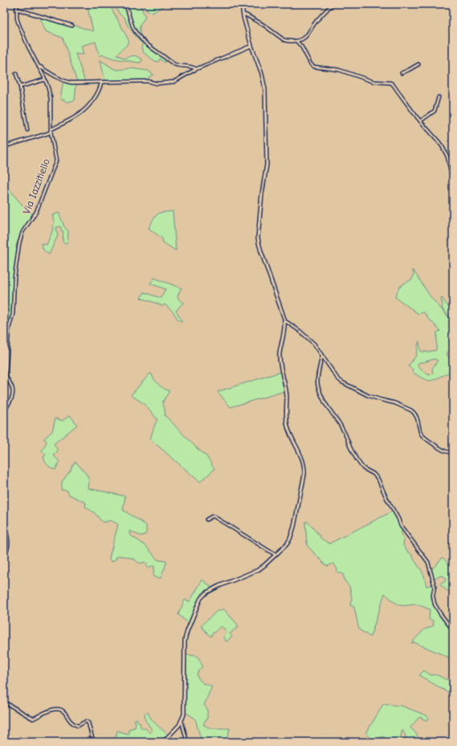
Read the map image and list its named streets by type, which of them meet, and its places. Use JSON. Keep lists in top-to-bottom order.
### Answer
{
  "streets": {
    "street": ["Via Iazzitiello"]
  }
}
